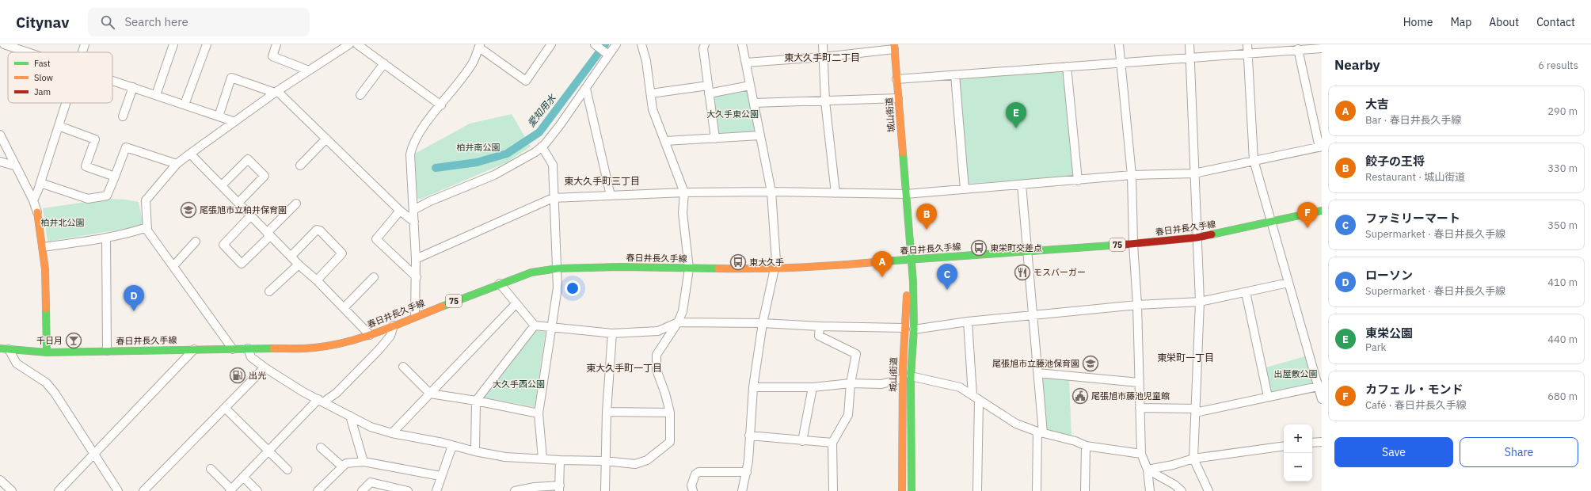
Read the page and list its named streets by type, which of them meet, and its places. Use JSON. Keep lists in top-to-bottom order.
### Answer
{
  "streets": {
    "main road": ["城山街道", "春日井長久手線", "75"]
  },
  "crossings": [
    ["城山街道", "春日井長久手線"]
  ],
  "districts": [
    "東大久手町二丁目",
    "東大久手町三丁目",
    "東栄町一丁目",
    "東大久手町一丁目"
  ],
  "water": ["愛知用水"],
  "parks": [
    "大久手東公園",
    "柏井南公園",
    "柏井北公園",
    "出屋敷公園",
    "大久手西公園"
  ],
  "places": {
    "school or university": ["尾張旭市立柏井保育園", "尾張旭市立藤池保育園"],
    "bus stop": ["東栄町交差点", "東大久手"],
    "restaurant": ["モスバーガー"],
    "bar": ["千日月"],
    "fuel station": ["出光"],
    "public building": ["尾張旭市藤池児童館"]
  },
  "legend": ["Fast", "Slow", "Jam"],
  "page": {
    "header": "Citynav",
    "search": "Search here",
    "nav": [
      "Home",
      "Map",
      "About",
      "Contact"
    ],
    "heading": ["Nearby", "6 results"],
    "list": [
      {
        "mark": "A",
        "name": "大吉",
        "note": "Bar · 春日井長久手線",
        "value": "290 m"
      },
      {
        "mark": "B",
        "name": "餃子の王将",
        "note": "Restaurant · 城山街道",
        "value": "330 m"
      },
      {
        "mark": "C",
        "name": "ファミリーマート",
        "note": "Supermarket · 春日井長久手線",
        "value": "350 m"
      },
      {
        "mark": "D",
        "name": "ローソン",
        "note": "Supermarket · 春日井長久手線",
        "value": "410 m"
      },
      {
        "mark": "E",
        "name": "東栄公園",
        "note": "Park",
        "value": "440 m"
      },
      {
        "mark": "F",
        "name": "カフェ ル・モンド",
        "note": "Café · 春日井長久手線",
        "value": "680 m"
      }
    ],
    "pins": [
      "E",
      "F",
      "B",
      "A",
      "C",
      "D"
    ],
    "map_buttons": ["+", "−"],
    "buttons": ["Save", "Share"]
  }
}
